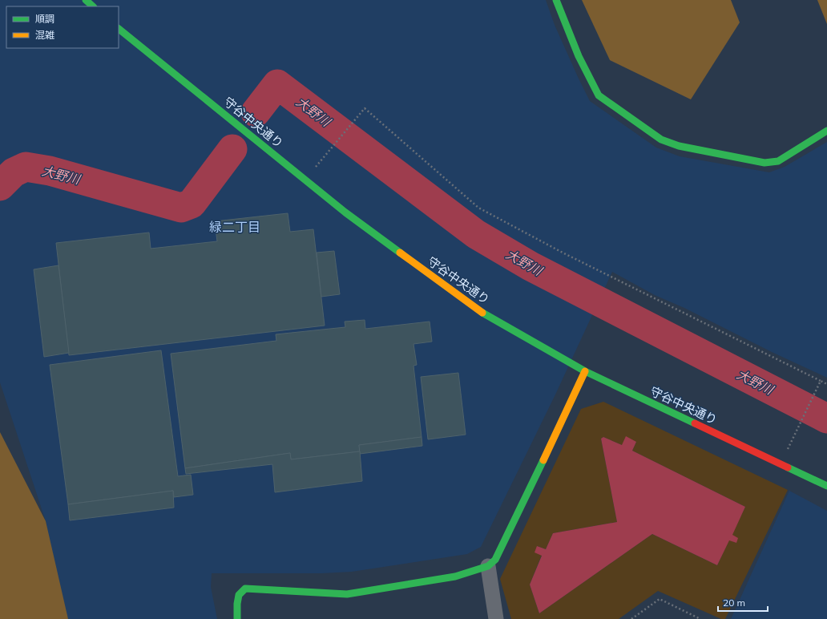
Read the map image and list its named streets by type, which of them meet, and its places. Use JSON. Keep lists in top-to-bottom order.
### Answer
{
  "streets": {
    "main road": ["守谷中央通り"]
  },
  "districts": ["緑二丁目"],
  "water": ["大野川"],
  "legend": ["順調", "混雑"],
  "scale_bar": "20 m"
}
